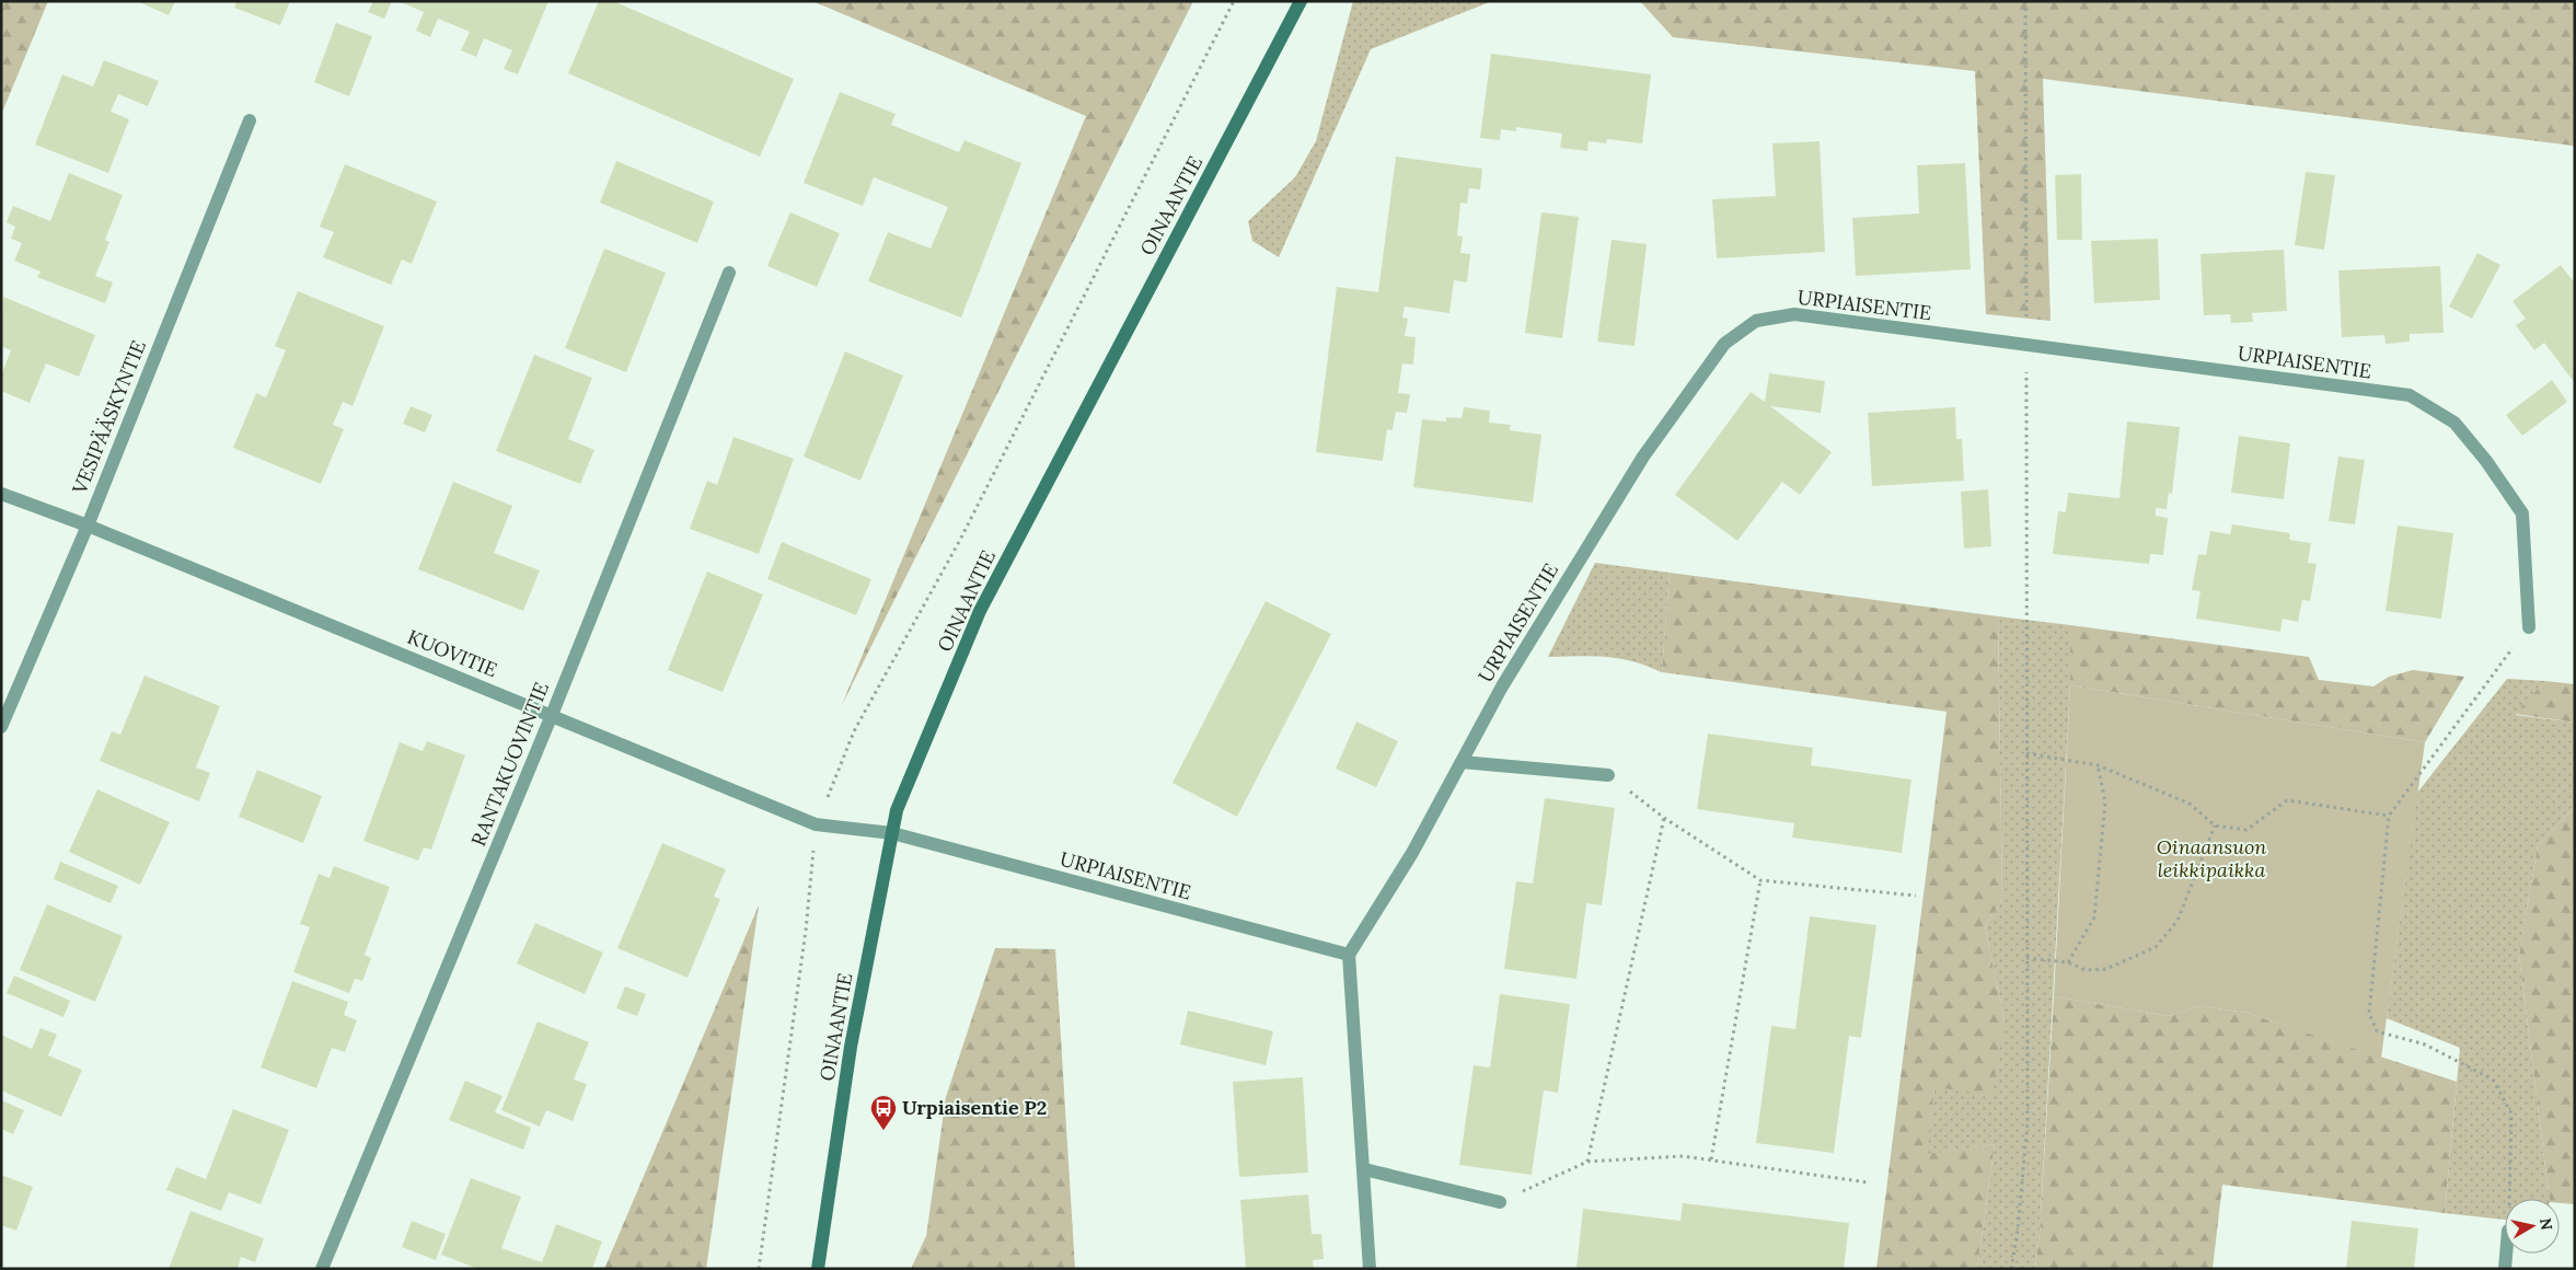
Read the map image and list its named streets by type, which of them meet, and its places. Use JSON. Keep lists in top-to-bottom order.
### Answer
{
  "streets": {
    "street": [
      "OINAANTIE",
      "URPIAISENTIE",
      "VESIPÄÄSKYNTIE",
      "KUOVITIE",
      "RANTAKUOVINTIE"
    ]
  },
  "crossings": [
    ["OINAANTIE", "URPIAISENTIE"],
    ["OINAANTIE", "KUOVITIE"],
    ["URPIAISENTIE", "KUOVITIE"],
    ["VESIPÄÄSKYNTIE", "KUOVITIE"],
    ["KUOVITIE", "RANTAKUOVINTIE"]
  ],
  "parks": ["Oinaansuon leikkipaikka"],
  "places": {
    "bus stop": ["Urpiaisentie P2"]
  },
  "north": "right"
}
